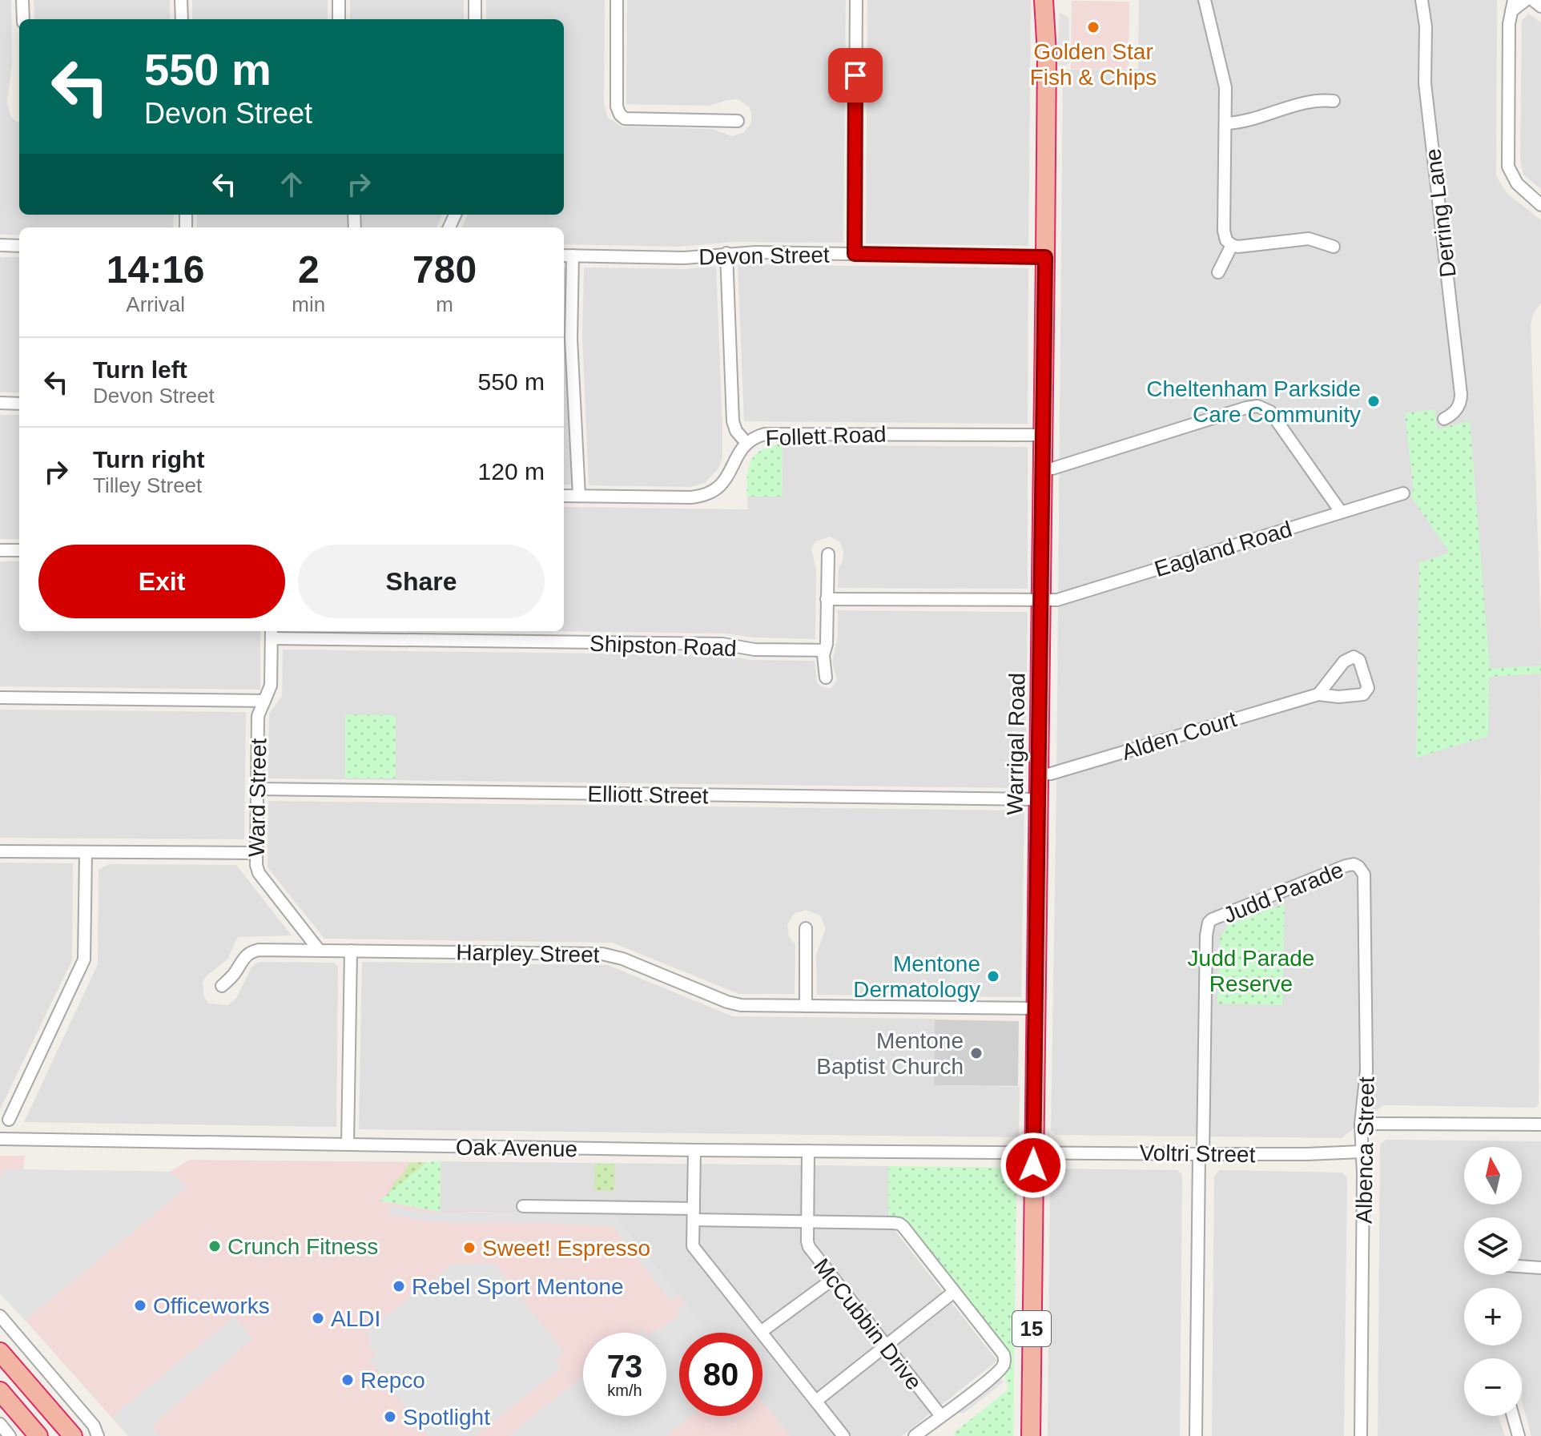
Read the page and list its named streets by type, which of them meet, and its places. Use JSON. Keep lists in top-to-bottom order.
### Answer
{
  "streets": {
    "highway": ["Warrigal Road", "15"],
    "street": [
      "Derring Lane",
      "Devon Street",
      "Follett Road",
      "Eagland Road",
      "Shipston Road",
      "Alden Court",
      "Elliott Street",
      "Ward Street",
      "Judd Parade",
      "Harpley Street",
      "Oak Avenue",
      "Albenca Street",
      "Voltri Street",
      "McCubbin Drive"
    ]
  },
  "crossings": [
    ["Devon Street", "Warrigal Road"],
    ["Follett Road", "Warrigal Road"],
    ["Eagland Road", "Warrigal Road"],
    ["Shipston Road", "Ward Street"],
    ["Alden Court", "Warrigal Road"],
    ["Warrigal Road", "Elliott Street"],
    ["Warrigal Road", "Harpley Street"],
    ["Warrigal Road", "Oak Avenue"],
    ["Warrigal Road", "Voltri Street"],
    ["Elliott Street", "Ward Street"],
    ["Ward Street", "Harpley Street"],
    ["Judd Parade", "Albenca Street"],
    ["Judd Parade", "Voltri Street"],
    ["Oak Avenue", "Voltri Street"],
    ["Oak Avenue", "McCubbin Drive"],
    ["Albenca Street", "Voltri Street"]
  ],
  "parks": ["Judd Parade Reserve"],
  "places": [
    "Golden Star Fish & Chips",
    "Cheltenham Parkside Care Community",
    "Mentone Dermatology",
    "Mentone Baptist Church",
    "Crunch Fitness",
    "Sweet! Espresso",
    "Rebel Sport Mentone",
    "Officeworks",
    "ALDI",
    "Repco",
    "Spotlight"
  ],
  "north": "top",
  "page": {
    "turn": ["550 m", "Devon Street"],
    "eta": [
      "14:16",
      "Arrival",
      "2",
      "min",
      "780",
      "m"
    ],
    "list": [
      {
        "name": "Turn left",
        "note": "Devon Street",
        "value": "550 m"
      },
      {
        "name": "Turn right",
        "note": "Tilley Street",
        "value": "120 m"
      }
    ],
    "buttons": ["Exit", "Share"],
    "map_buttons": ["+", "−"],
    "speed": "73 km/h",
    "limit": "80"
  }
}
